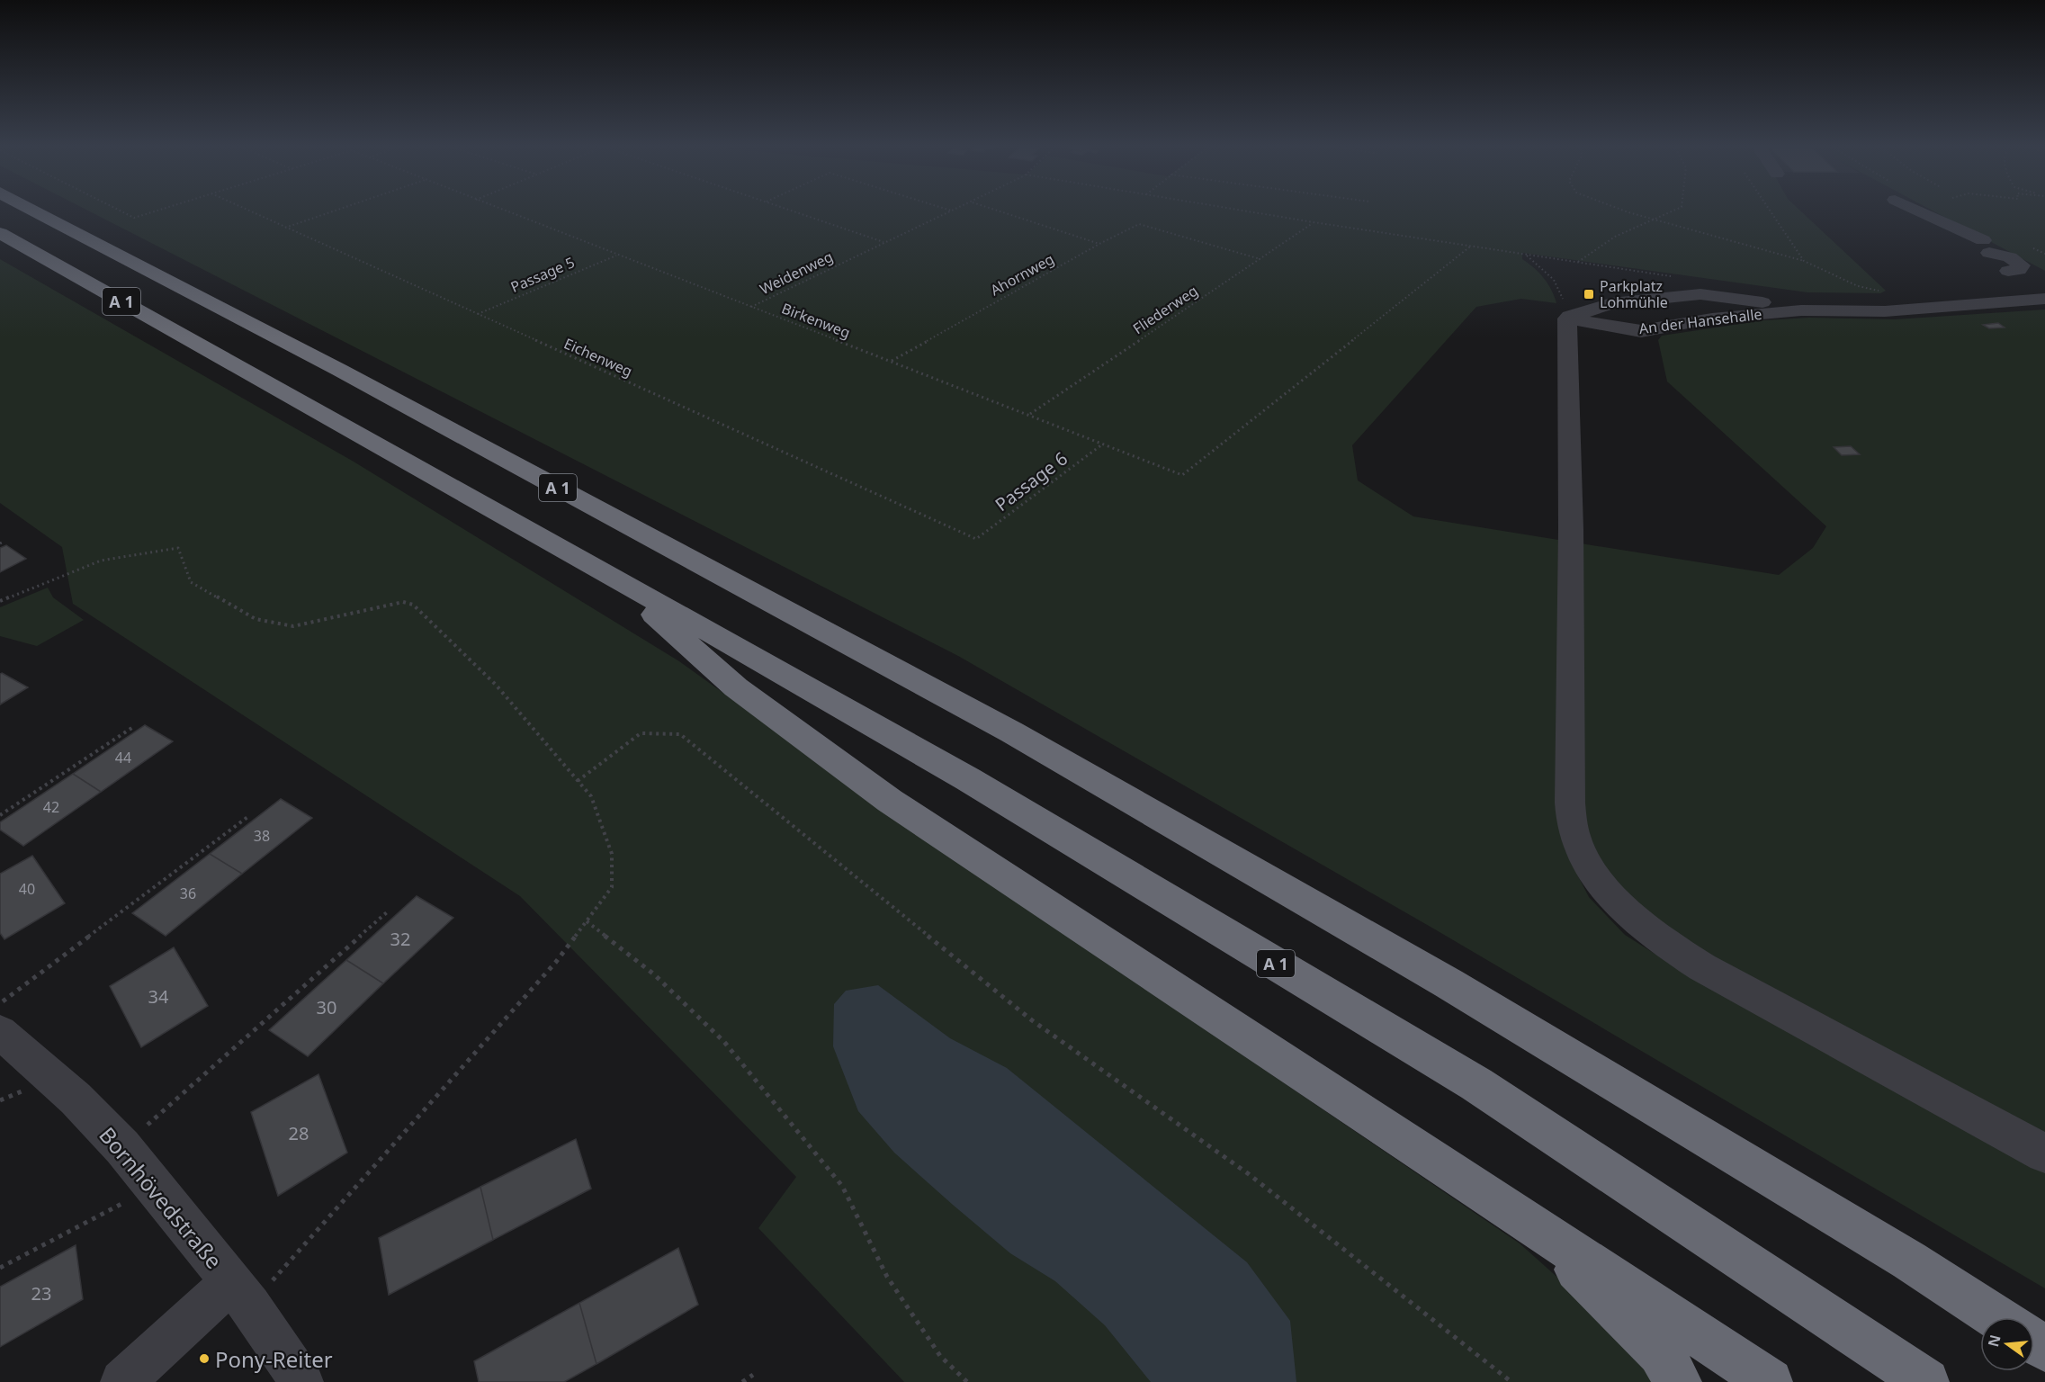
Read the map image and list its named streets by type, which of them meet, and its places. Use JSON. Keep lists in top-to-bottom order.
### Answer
{
  "streets": {
    "highway": ["A 1"],
    "street": ["An der Hansehalle", "Bornhövedstraße"],
    "path": [
      "Weidenweg",
      "Passage 5",
      "Ahornweg",
      "Fliederweg",
      "Birkenweg",
      "Eichenweg",
      "Passage 6"
    ]
  },
  "crossings": [
    ["Weidenweg", "Birkenweg"],
    ["Passage 5", "Birkenweg"],
    ["Passage 5", "Eichenweg"],
    ["Ahornweg", "Fliederweg"],
    ["Ahornweg", "Birkenweg"],
    ["Fliederweg", "Birkenweg"],
    ["Birkenweg", "Passage 6"],
    ["Eichenweg", "Passage 6"]
  ],
  "places": {
    "transit": ["Parkplatz Lohmühle"],
    "other": ["Pony-Reiter"]
  },
  "house_numbers": [
    "44",
    "42",
    "38",
    "40",
    "36",
    "32",
    "34",
    "30",
    "28",
    "23"
  ],
  "north": "left"
}
